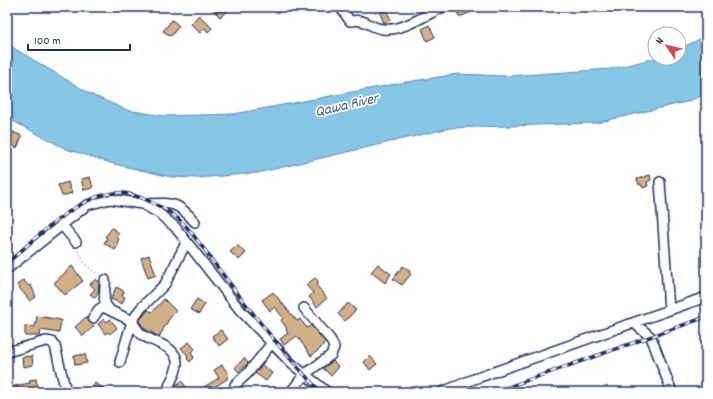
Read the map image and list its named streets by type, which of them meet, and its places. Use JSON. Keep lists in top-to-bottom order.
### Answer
{
  "water": ["Qawa River"],
  "scale_bar": "100 m",
  "north": "top left"
}
